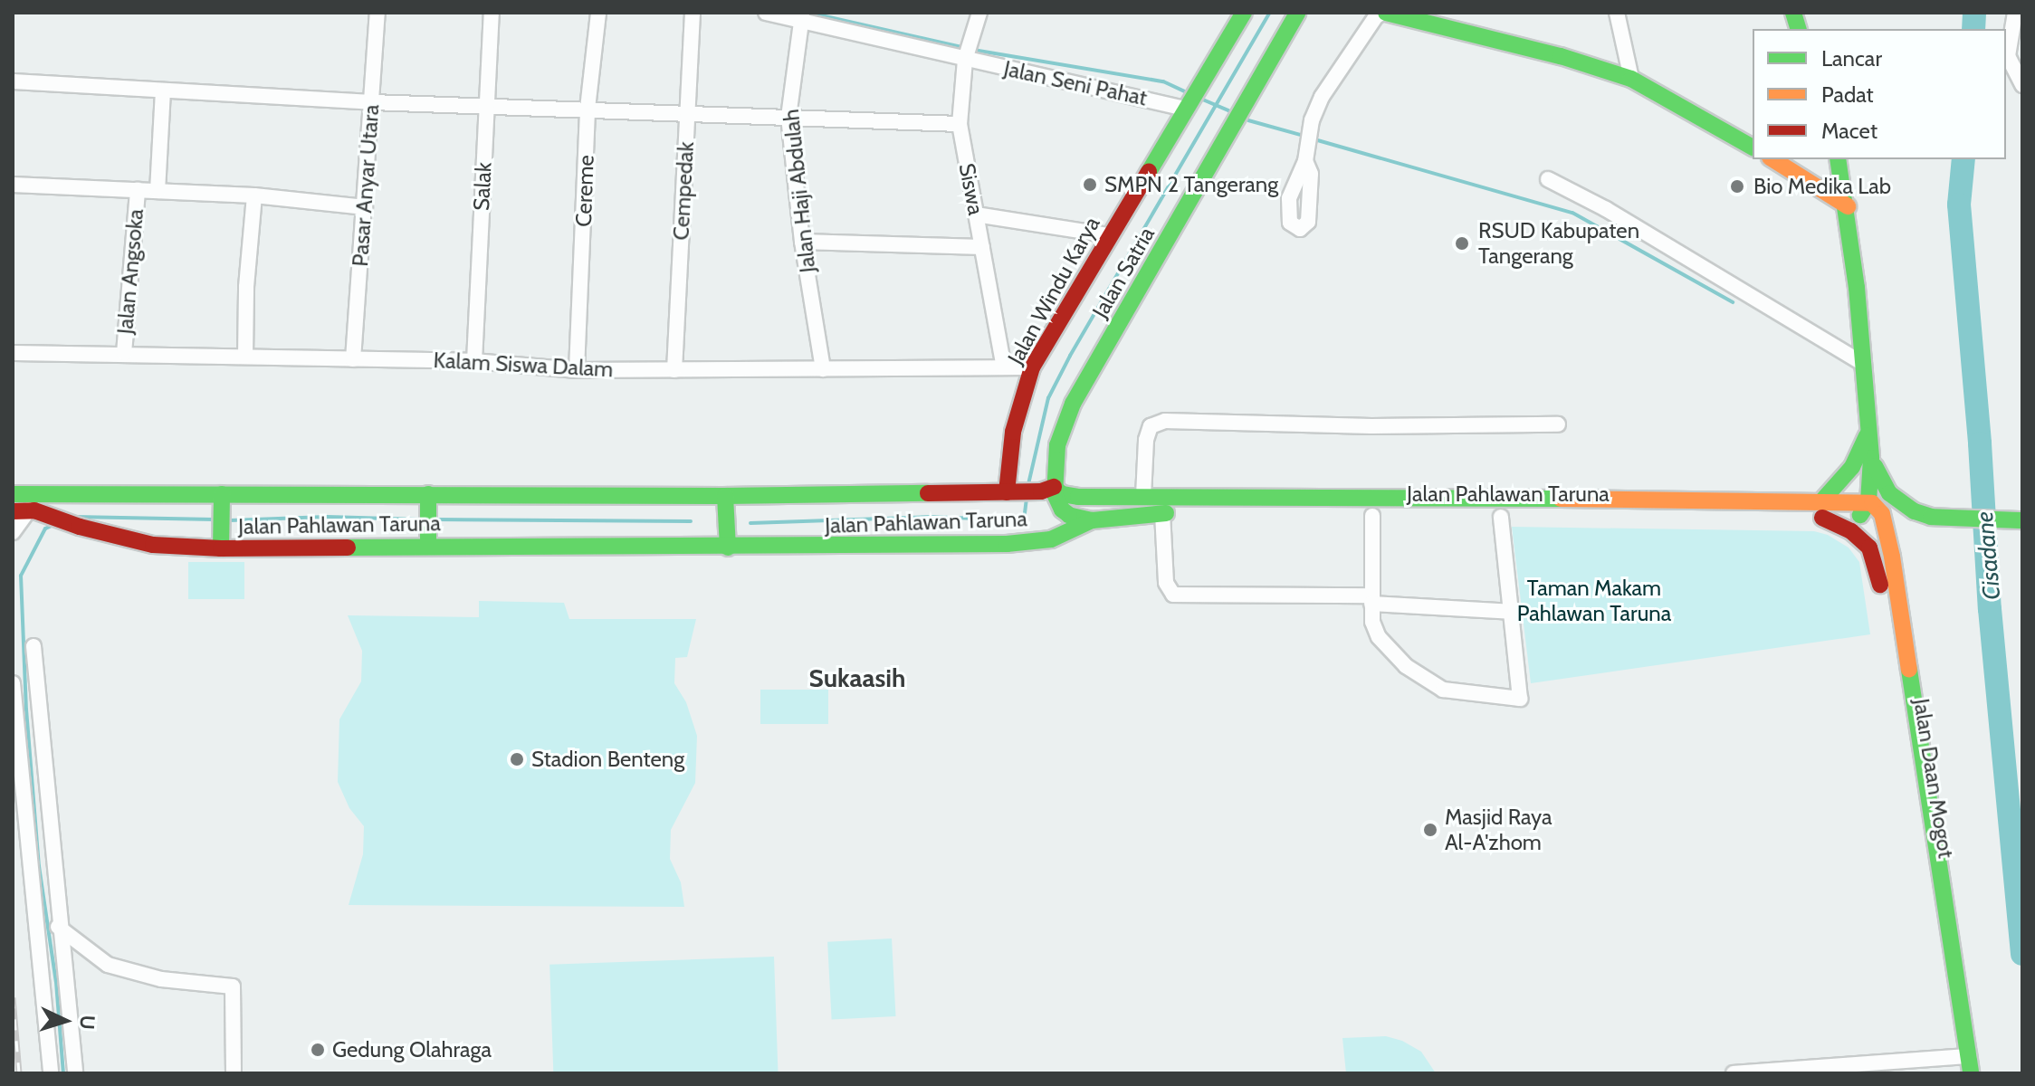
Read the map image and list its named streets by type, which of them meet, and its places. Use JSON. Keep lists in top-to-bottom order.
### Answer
{
  "streets": {
    "main road": [
      "Jalan Satria",
      "Jalan Windu Karya",
      "Jalan Pahlawan Taruna",
      "Jalan Daan Mogot"
    ],
    "street": [
      "Jalan Seni Pahat",
      "Pasar Anyar Utara",
      "Salak",
      "Siswa",
      "Cereme",
      "Cempedak",
      "Jalan Haji Abdulah",
      "Jalan Angsoka",
      "Kalam Siswa Dalam"
    ]
  },
  "crossings": [
    ["Jalan Seni Pahat", "Siswa"],
    ["Jalan Seni Pahat", "Jalan Haji Abdulah"],
    ["Jalan Seni Pahat", "Jalan Windu Karya"],
    ["Pasar Anyar Utara", "Kalam Siswa Dalam"],
    ["Salak", "Kalam Siswa Dalam"],
    ["Siswa", "Kalam Siswa Dalam"],
    ["Cereme", "Kalam Siswa Dalam"],
    ["Cempedak", "Kalam Siswa Dalam"],
    ["Jalan Haji Abdulah", "Kalam Siswa Dalam"],
    ["Jalan Angsoka", "Kalam Siswa Dalam"],
    ["Jalan Satria", "Jalan Pahlawan Taruna"],
    ["Jalan Windu Karya", "Kalam Siswa Dalam"],
    ["Jalan Windu Karya", "Jalan Pahlawan Taruna"],
    ["Jalan Pahlawan Taruna", "Jalan Daan Mogot"]
  ],
  "districts": ["Sukaasih"],
  "water": ["Cisadane"],
  "parks": ["Taman Makam Pahlawan Taruna"],
  "places": [
    "SMPN 2 Tangerang",
    "Bio Medika Lab",
    "RSUD Kabupaten Tangerang",
    "Stadion Benteng",
    "Masjid Raya Al-A'zhom",
    "Gedung Olahraga"
  ],
  "legend": ["Lancar", "Padat", "Macet"],
  "north": "right"
}
